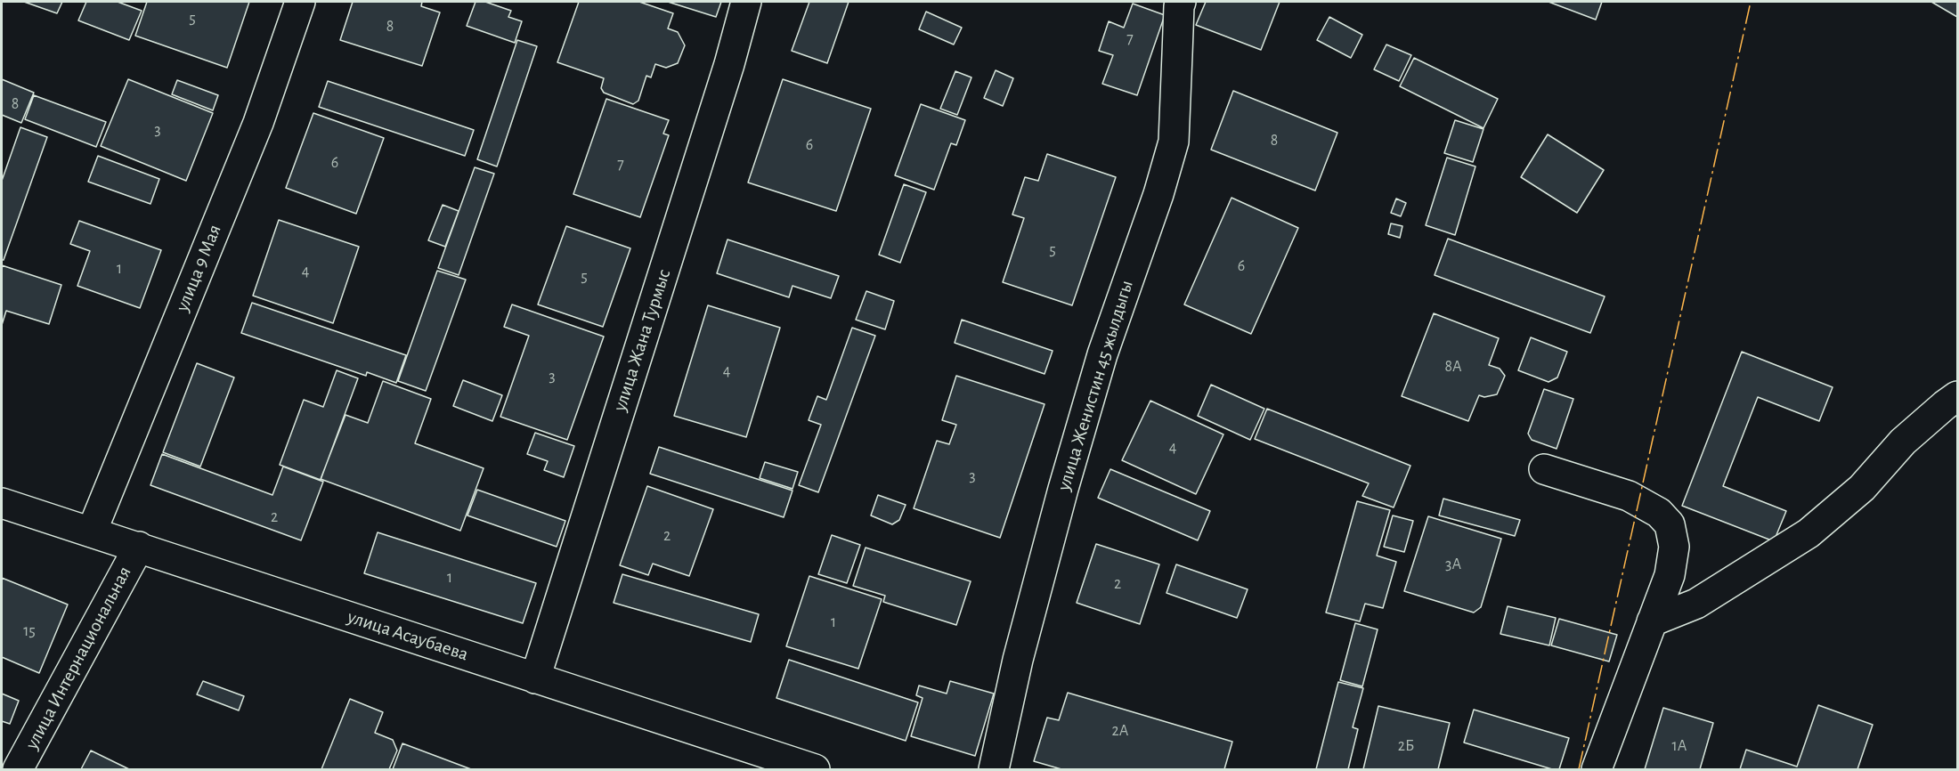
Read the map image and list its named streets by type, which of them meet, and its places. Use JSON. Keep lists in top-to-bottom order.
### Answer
{
  "streets": {
    "street": [
      "улица 9 Мая",
      "улица Жана Турмыс",
      "улица Женистин 45 жылдыгы",
      "улица Асаубаева",
      "улица Интернациональная"
    ]
  },
  "crossings": [
    ["улица 9 Мая", "улица Асаубаева"],
    ["улица Жана Турмыс", "улица Асаубаева"],
    ["улица Асаубаева", "улица Интернациональная"]
  ],
  "house_numbers": [
    "5",
    "8",
    "7",
    "8",
    "3",
    "8",
    "6",
    "6",
    "7",
    "5",
    "6",
    "1",
    "4",
    "5",
    "8А",
    "4",
    "3",
    "4",
    "3",
    "2",
    "2",
    "3А",
    "1",
    "2",
    "1",
    "15",
    "2А",
    "2Б",
    "1А"
  ]
}
